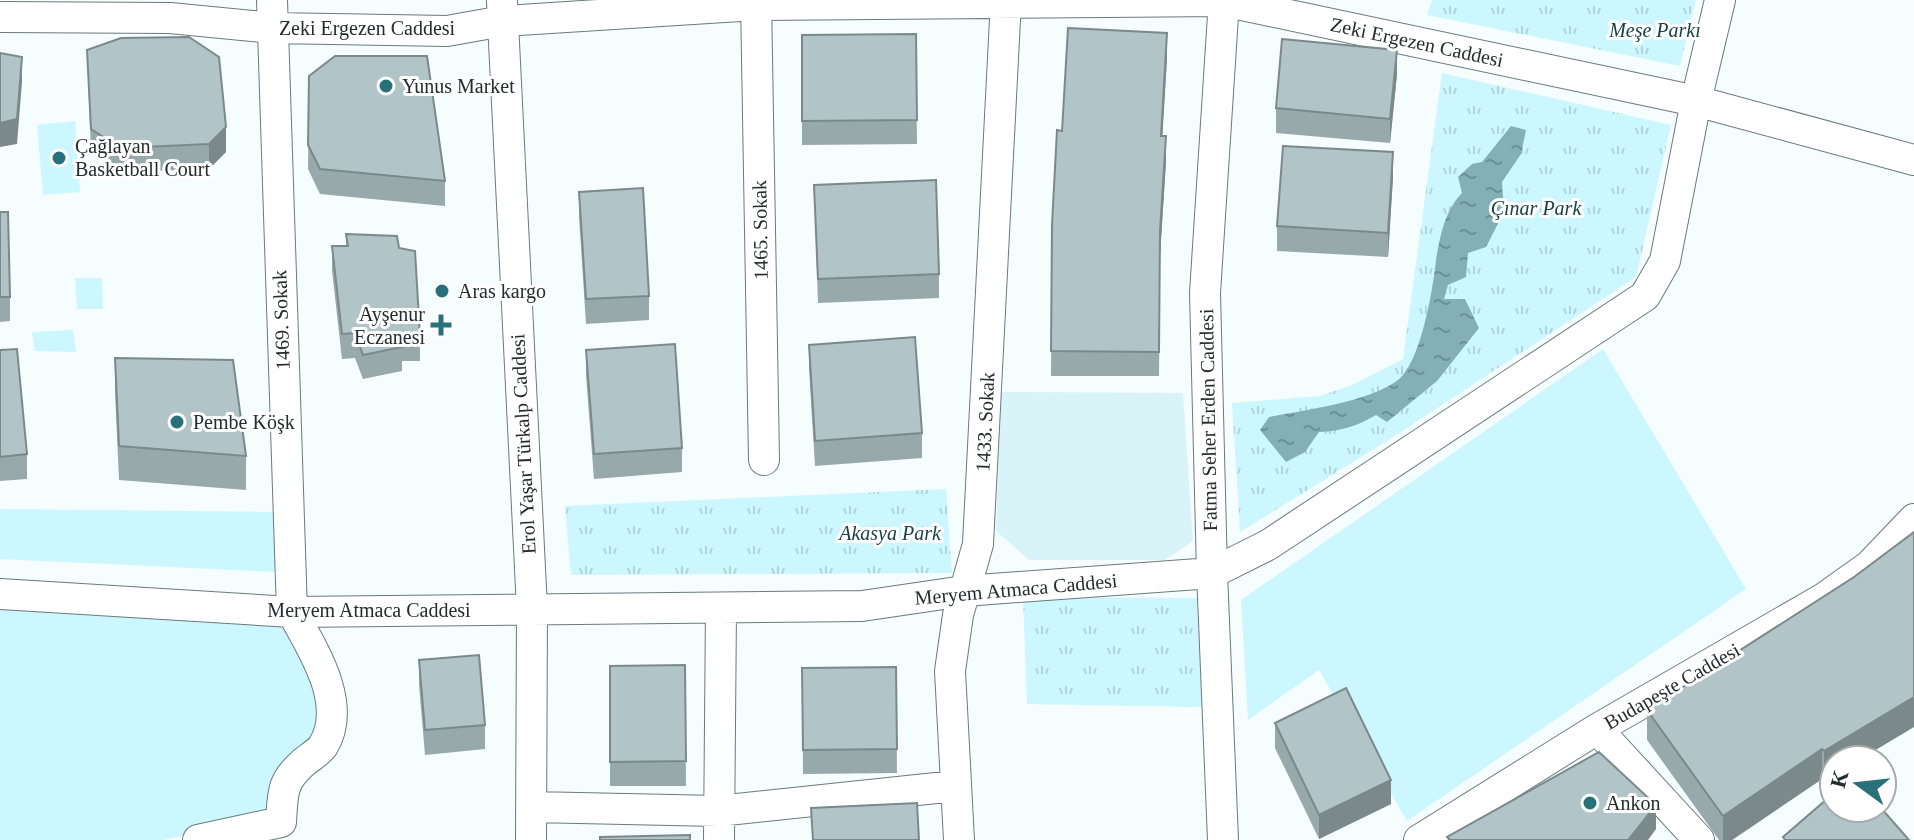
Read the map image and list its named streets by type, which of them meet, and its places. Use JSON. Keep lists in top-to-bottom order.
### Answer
{
  "streets": {
    "street": [
      "Zeki Ergezen Caddesi",
      "1465. Sokak",
      "1469. Sokak",
      "Fatma Seher Erden Caddesi",
      "1433. Sokak",
      "Erol Yaşar Türkalp Caddesi",
      "Meryem Atmaca Caddesi",
      "Budapeşte Caddesi"
    ]
  },
  "crossings": [
    ["Zeki Ergezen Caddesi", "1465. Sokak"],
    ["Zeki Ergezen Caddesi", "1469. Sokak"],
    ["Zeki Ergezen Caddesi", "Fatma Seher Erden Caddesi"],
    ["Zeki Ergezen Caddesi", "1433. Sokak"],
    ["Zeki Ergezen Caddesi", "Erol Yaşar Türkalp Caddesi"],
    ["Zeki Ergezen Caddesi", "Meryem Atmaca Caddesi"],
    ["1469. Sokak", "Meryem Atmaca Caddesi"],
    ["Fatma Seher Erden Caddesi", "Meryem Atmaca Caddesi"],
    ["1433. Sokak", "Meryem Atmaca Caddesi"],
    ["Erol Yaşar Türkalp Caddesi", "Meryem Atmaca Caddesi"]
  ],
  "parks": ["Meşe Parkı", "Çınar Park", "Akasya Park"],
  "places": {
    "other": [
      "Yunus Market",
      "Çağlayan Basketball Court",
      "Aras kargo",
      "Pembe Köşk",
      "Ankon"
    ],
    "health": ["Ayşenur Eczanesi"]
  },
  "north": "left"
}
